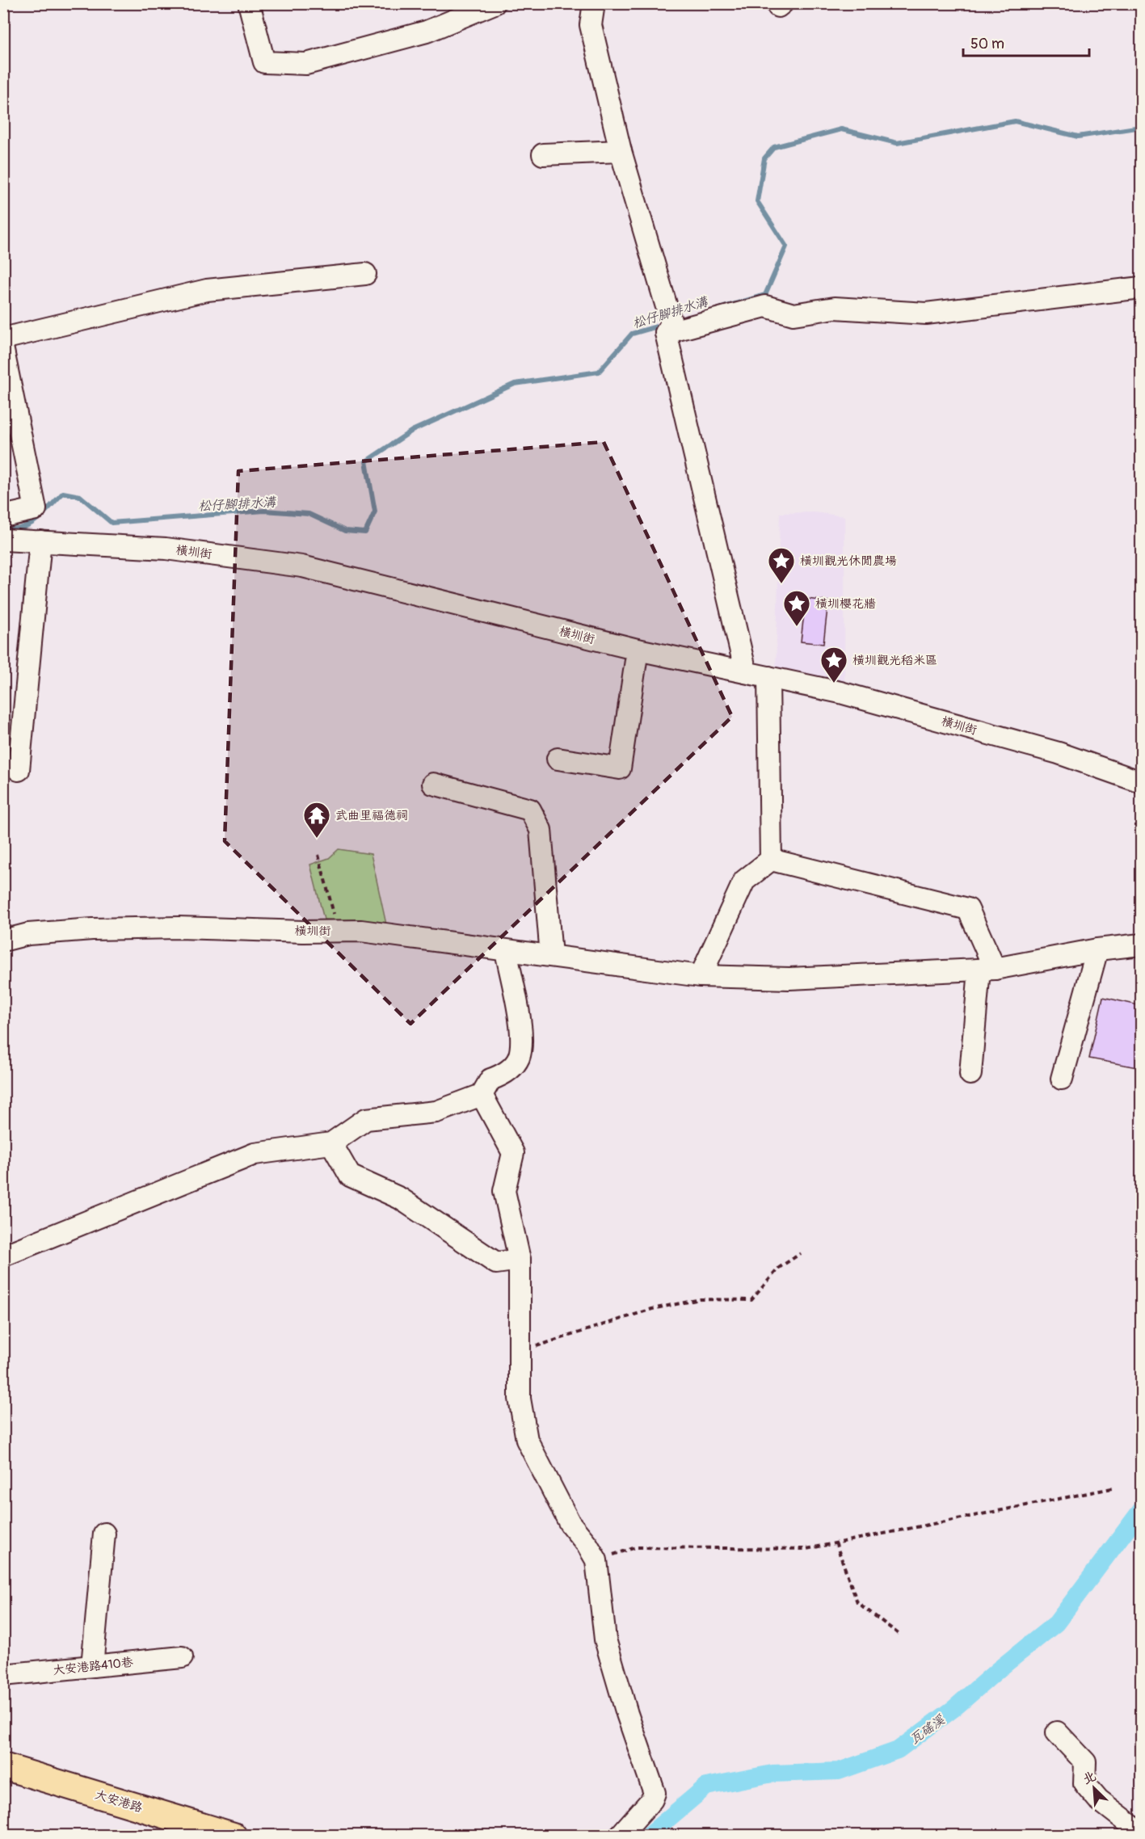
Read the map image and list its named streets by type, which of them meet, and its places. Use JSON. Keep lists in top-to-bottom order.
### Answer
{
  "streets": {
    "main road": ["大安港路"],
    "street": ["橫圳街", "大安港路410巷"]
  },
  "water": ["松仔腳排水溝", "瓦磘溪"],
  "places": {
    "place": ["橫圳觀光休閒農場", "橫圳櫻花牆", "橫圳觀光稻米區"],
    "temple": ["武曲里福德祠"]
  },
  "scale_bar": "50 m",
  "north": "top left"
}
